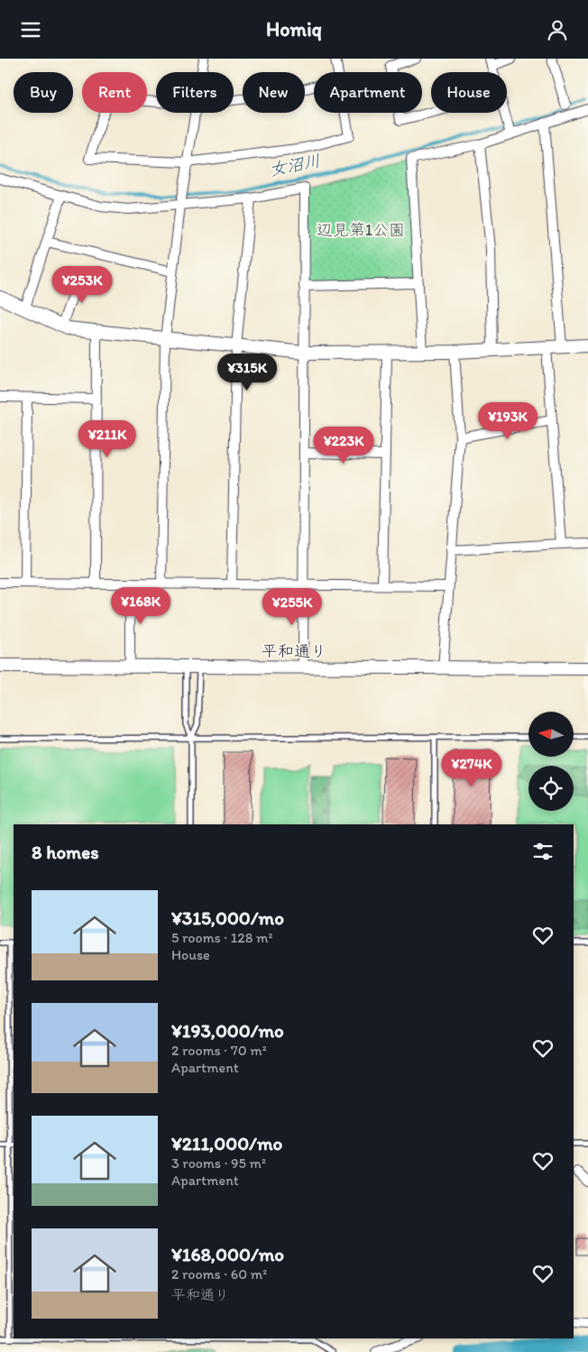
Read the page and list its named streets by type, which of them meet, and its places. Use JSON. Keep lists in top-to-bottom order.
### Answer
{
  "streets": {
    "street": ["平和通り"]
  },
  "water": ["女沼川"],
  "parks": ["辺見第1公園"],
  "north": "left",
  "page": {
    "header": "Homiq",
    "chip": [
      "Buy",
      "Rent",
      "Filters",
      "New",
      "Apartment",
      "House"
    ],
    "price": [
      "¥253K",
      "¥315K",
      "¥193K",
      "¥211K",
      "¥223K",
      "¥168K",
      "¥255K",
      "¥274K"
    ],
    "heading": "8 homes",
    "list": [
      {
        "name": "¥315,000/mo",
        "note": "5 rooms · 128 m² · House"
      },
      {
        "name": "¥193,000/mo",
        "note": "2 rooms · 70 m² · Apartment"
      },
      {
        "name": "¥211,000/mo",
        "note": "3 rooms · 95 m² · Apartment"
      },
      {
        "name": "¥168,000/mo",
        "note": "2 rooms · 60 m² · 平和通り"
      }
    ]
  }
}
